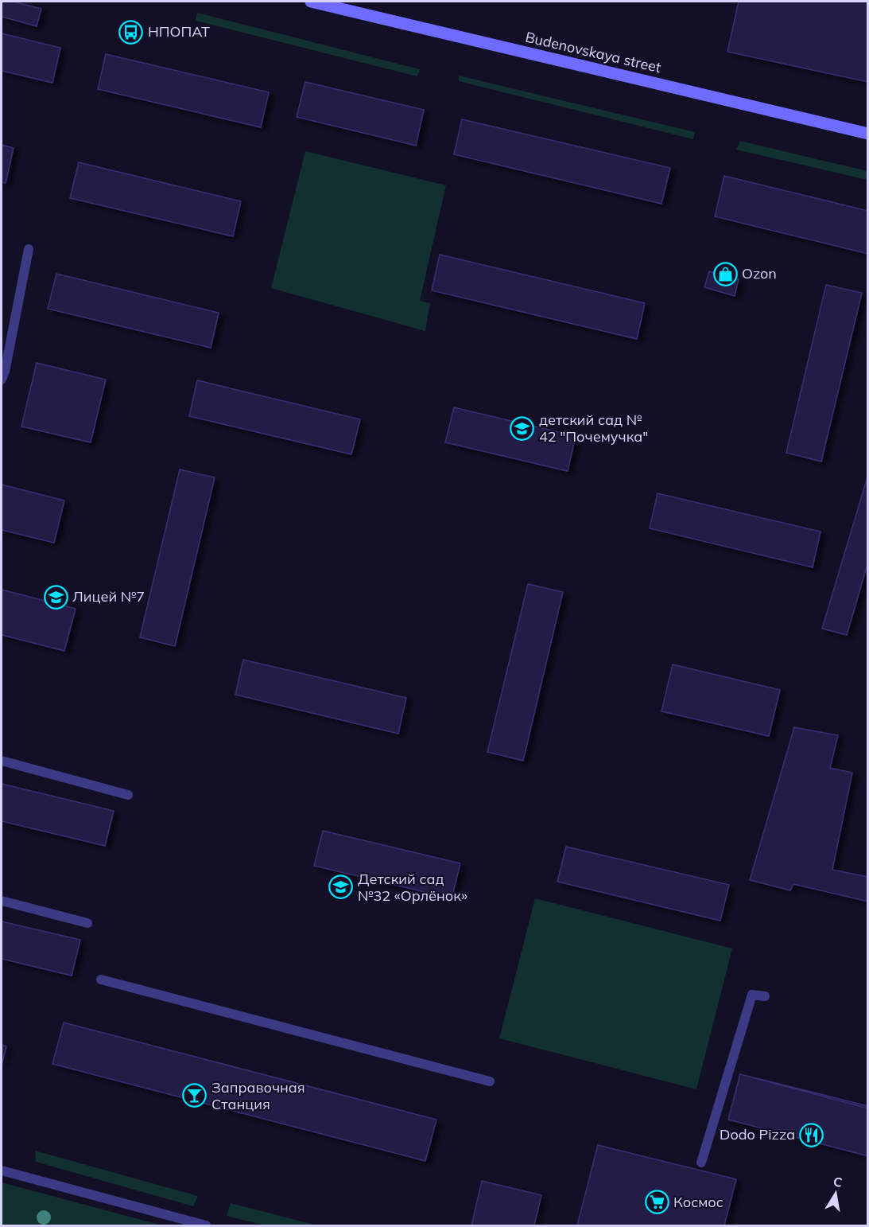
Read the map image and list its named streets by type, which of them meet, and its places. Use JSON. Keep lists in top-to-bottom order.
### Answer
{
  "streets": {
    "main road": ["Budenovskaya street"]
  },
  "places": {
    "bus stop": ["НПОПАТ"],
    "shop": ["Ozon"],
    "school or university": ["детский сад № 42 \"Почемучка\"", "Лицей №7", "Детский сад №32 «Орлёнок»"],
    "bar": ["Заправочная Станция"],
    "restaurant": ["Dodo Pizza"],
    "supermarket": ["Космос"]
  },
  "north": "top"
}
